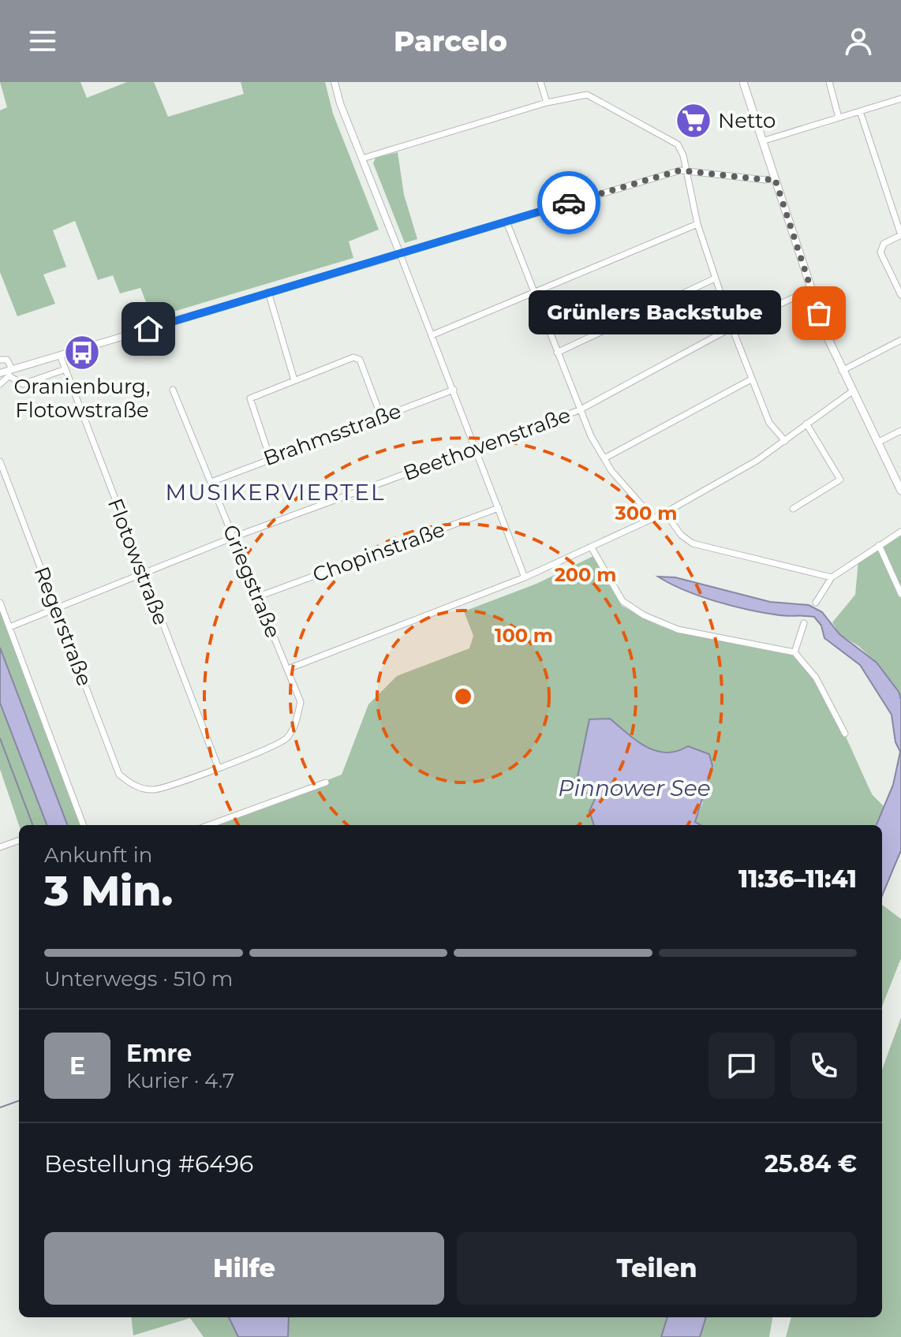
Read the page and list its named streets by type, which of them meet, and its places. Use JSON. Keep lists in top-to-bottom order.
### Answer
{
  "streets": {
    "street": [
      "Brahmsstraße",
      "Beethovenstraße",
      "Chopinstraße",
      "Flotowstraße",
      "Griegstraße",
      "Regerstraße"
    ]
  },
  "crossings": [
    ["Brahmsstraße", "Griegstraße"],
    ["Beethovenstraße", "Flotowstraße"],
    ["Beethovenstraße", "Griegstraße"],
    ["Beethovenstraße", "Regerstraße"],
    ["Chopinstraße", "Griegstraße"],
    ["Flotowstraße", "Griegstraße"],
    ["Flotowstraße", "Regerstraße"],
    ["Griegstraße", "Regerstraße"]
  ],
  "districts": ["MUSIKERVIERTEL"],
  "water": ["Pinnower See"],
  "places": {
    "supermarket": ["Netto"],
    "other": ["Grünlers Backstube"],
    "bus stop": ["Oranienburg, Flotowstraße"]
  },
  "page": {
    "header": "Parcelo",
    "bubble": "Grünlers Backstube",
    "heading": ["3 Min.", "Ankunft in", "11:36–11:41"],
    "panel": [
      "Emre",
      "Kurier · 4.7",
      "Bestellung #6496",
      "25.84 €"
    ],
    "bar": "Unterwegs · 510 m",
    "round": "E",
    "buttons": ["Hilfe", "Teilen"]
  },
  "rings": ["300 m", "200 m", "100 m"]
}
